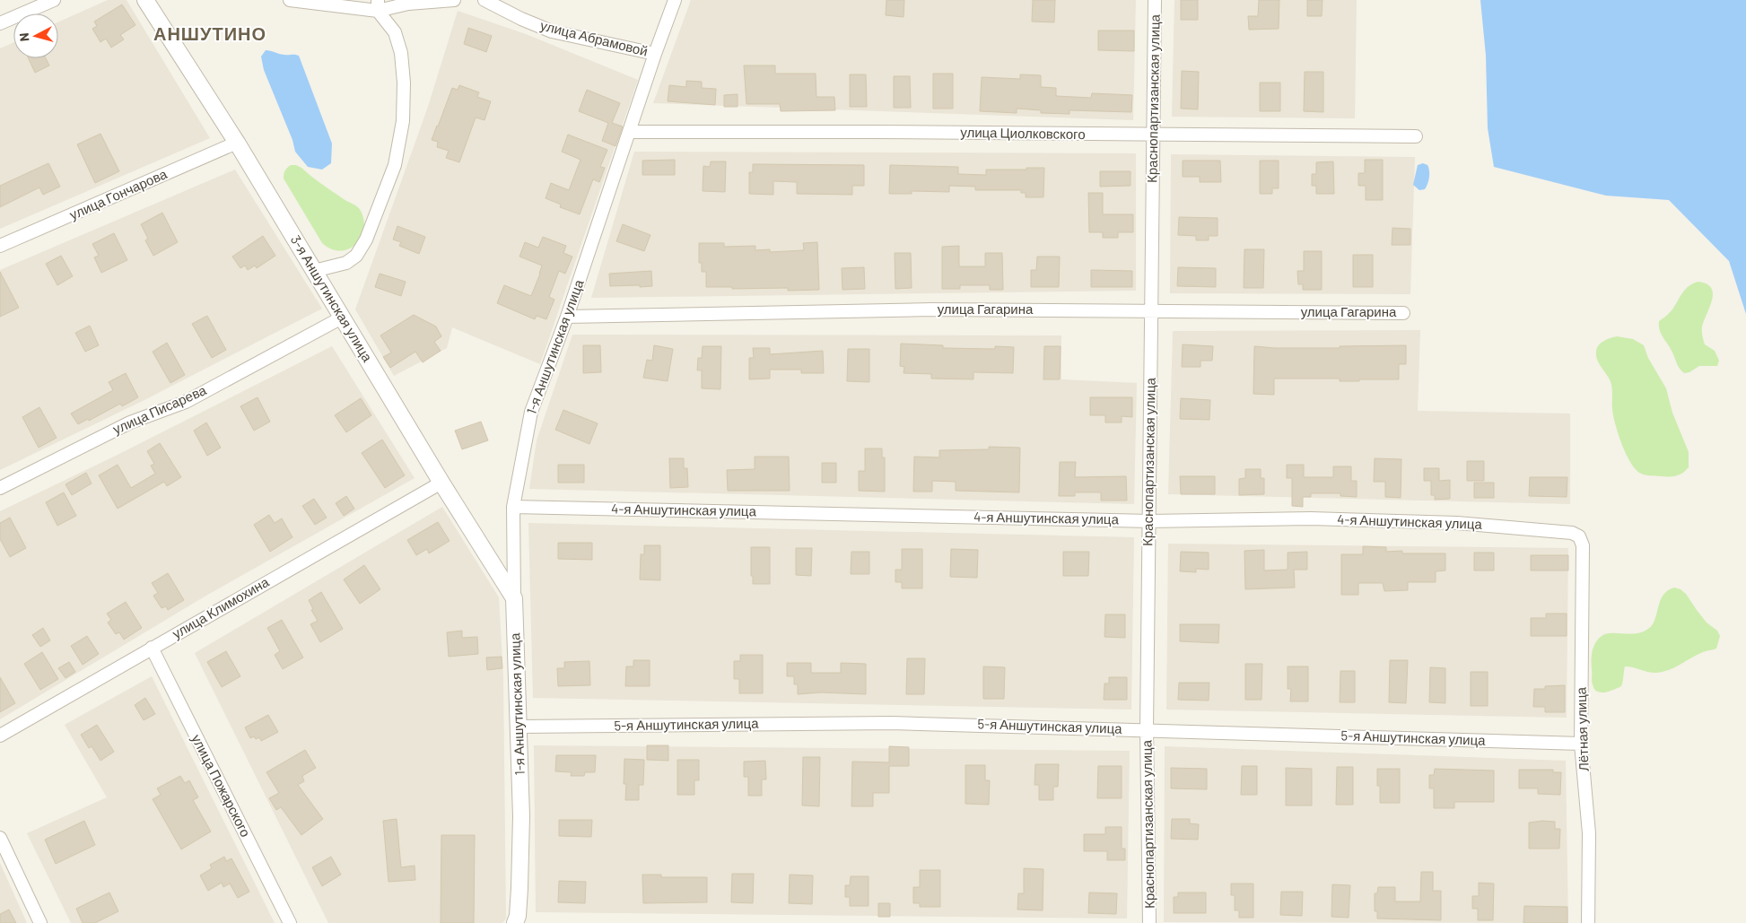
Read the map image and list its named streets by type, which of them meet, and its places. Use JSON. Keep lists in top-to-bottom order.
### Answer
{
  "streets": {
    "street": [
      "улица Абрамовой",
      "Краснопартизанская улица",
      "улица Циолковского",
      "улица Гончарова",
      "3-я Аншутинская улица",
      "улица Гагарина",
      "1-я Аншутинская улица",
      "улица Писарева",
      "4-я Аншутинская улица",
      "улица Климохина",
      "5-я Аншутинская улица",
      "Лётная улица",
      "улица Пожарского"
    ]
  },
  "crossings": [
    ["улица Абрамовой", "1-я Аншутинская улица"],
    ["Краснопартизанская улица", "улица Циолковского"],
    ["Краснопартизанская улица", "улица Гагарина"],
    ["Краснопартизанская улица", "4-я Аншутинская улица"],
    ["Краснопартизанская улица", "5-я Аншутинская улица"],
    ["улица Циолковского", "1-я Аншутинская улица"],
    ["улица Гончарова", "3-я Аншутинская улица"],
    ["3-я Аншутинская улица", "1-я Аншутинская улица"],
    ["3-я Аншутинская улица", "улица Писарева"],
    ["3-я Аншутинская улица", "улица Климохина"],
    ["улица Гагарина", "1-я Аншутинская улица"],
    ["1-я Аншутинская улица", "4-я Аншутинская улица"],
    ["1-я Аншутинская улица", "5-я Аншутинская улица"],
    ["4-я Аншутинская улица", "Лётная улица"],
    ["улица Климохина", "улица Пожарского"],
    ["5-я Аншутинская улица", "Лётная улица"]
  ],
  "districts": ["АНШУТИНО"],
  "north": "left"
}
